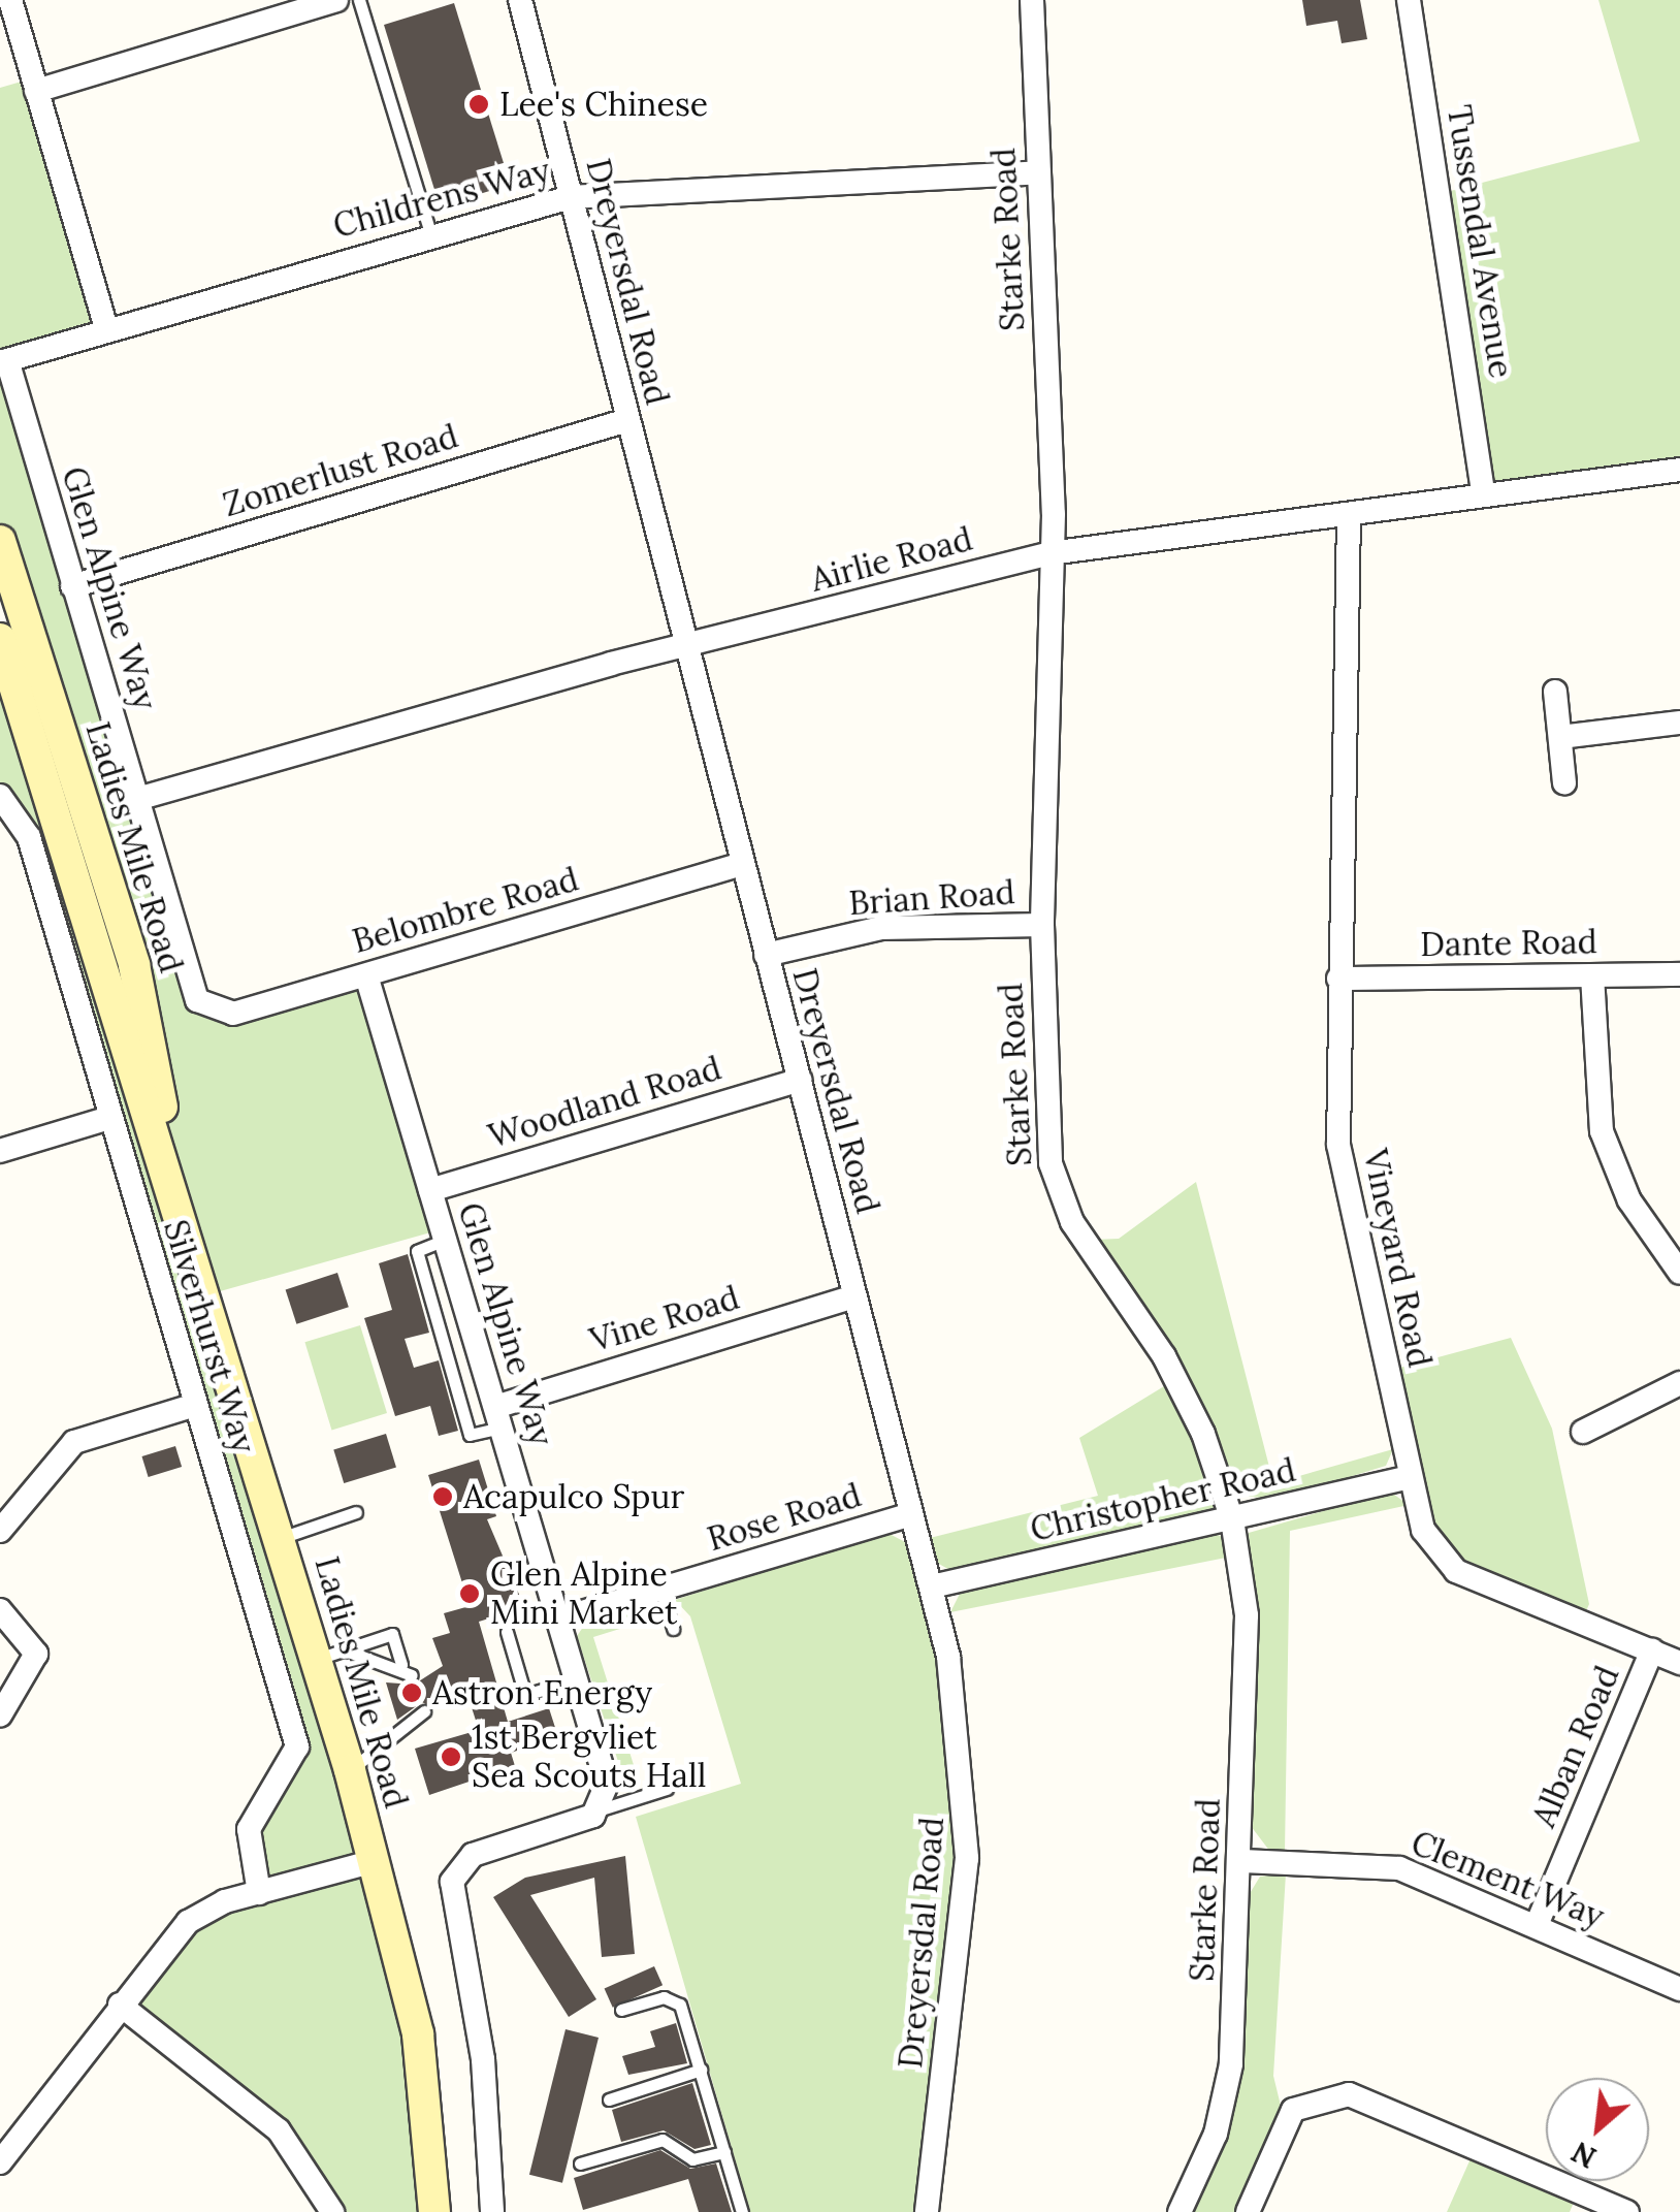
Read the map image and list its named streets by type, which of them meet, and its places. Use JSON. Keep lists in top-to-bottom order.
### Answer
{
  "streets": {
    "main road": ["Ladies Mile Road"],
    "street": [
      "Childrens Way",
      "Starke Road",
      "Tussendal Avenue",
      "Dreyersdal Road",
      "Zomerlust Road",
      "Airlie Road",
      "Glen Alpine Way",
      "Brian Road",
      "Belombre Road",
      "Dante Road",
      "Woodland Road",
      "Vineyard Road",
      "Vine Road",
      "Silverhurst Way",
      "Christopher Road",
      "Rose Road",
      "Alban Road",
      "Clement Way"
    ]
  },
  "crossings": [
    ["Childrens Way", "Starke Road"],
    ["Childrens Way", "Dreyersdal Road"],
    ["Childrens Way", "Glen Alpine Way"],
    ["Starke Road", "Airlie Road"],
    ["Starke Road", "Brian Road"],
    ["Starke Road", "Christopher Road"],
    ["Starke Road", "Clement Way"],
    ["Tussendal Avenue", "Airlie Road"],
    ["Dreyersdal Road", "Zomerlust Road"],
    ["Dreyersdal Road", "Airlie Road"],
    ["Dreyersdal Road", "Brian Road"],
    ["Dreyersdal Road", "Belombre Road"],
    ["Dreyersdal Road", "Woodland Road"],
    ["Dreyersdal Road", "Vine Road"],
    ["Dreyersdal Road", "Christopher Road"],
    ["Dreyersdal Road", "Rose Road"],
    ["Zomerlust Road", "Glen Alpine Way"],
    ["Airlie Road", "Glen Alpine Way"],
    ["Airlie Road", "Vineyard Road"],
    ["Glen Alpine Way", "Belombre Road"],
    ["Glen Alpine Way", "Woodland Road"],
    ["Glen Alpine Way", "Vine Road"],
    ["Glen Alpine Way", "Rose Road"],
    ["Dante Road", "Vineyard Road"],
    ["Vineyard Road", "Christopher Road"],
    ["Vineyard Road", "Alban Road"],
    ["Alban Road", "Clement Way"]
  ],
  "places": [
    "Lee's Chinese",
    "Acapulco Spur",
    "Glen Alpine Mini Market",
    "Astron Energy",
    "1st Bergvliet Sea Scouts Hall"
  ],
  "north": "bottom left"
}
